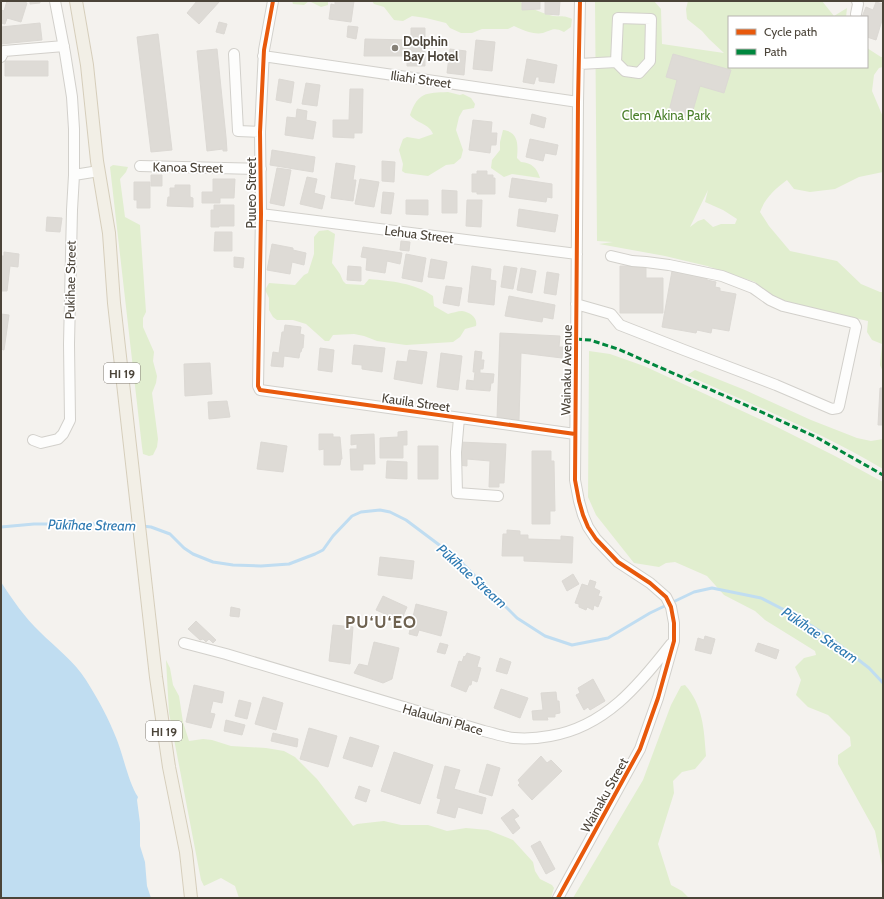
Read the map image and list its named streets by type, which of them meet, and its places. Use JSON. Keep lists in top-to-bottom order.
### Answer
{
  "streets": {
    "main road": ["HI 19"],
    "street": [
      "Iliahi Street",
      "Kanoa Street",
      "Puueo Street",
      "Lehua Street",
      "Pukihae Street",
      "Wainaku Avenue",
      "Kauila Street",
      "Halaulani Place",
      "Wainaku Street"
    ]
  },
  "crossings": [
    ["Iliahi Street", "Puueo Street"],
    ["Iliahi Street", "Wainaku Avenue"],
    ["Kanoa Street", "Puueo Street"],
    ["Puueo Street", "Lehua Street"],
    ["Puueo Street", "Kauila Street"],
    ["Lehua Street", "Wainaku Avenue"],
    ["Wainaku Avenue", "Kauila Street"],
    ["Wainaku Avenue", "Halaulani Place"],
    ["Wainaku Avenue", "Wainaku Street"]
  ],
  "districts": ["PU‘U‘EO"],
  "water": ["Pūkīhae Stream"],
  "parks": ["Clem Akina Park"],
  "places": ["Dolphin Bay Hotel"],
  "legend": ["Cycle path", "Path"]
}
